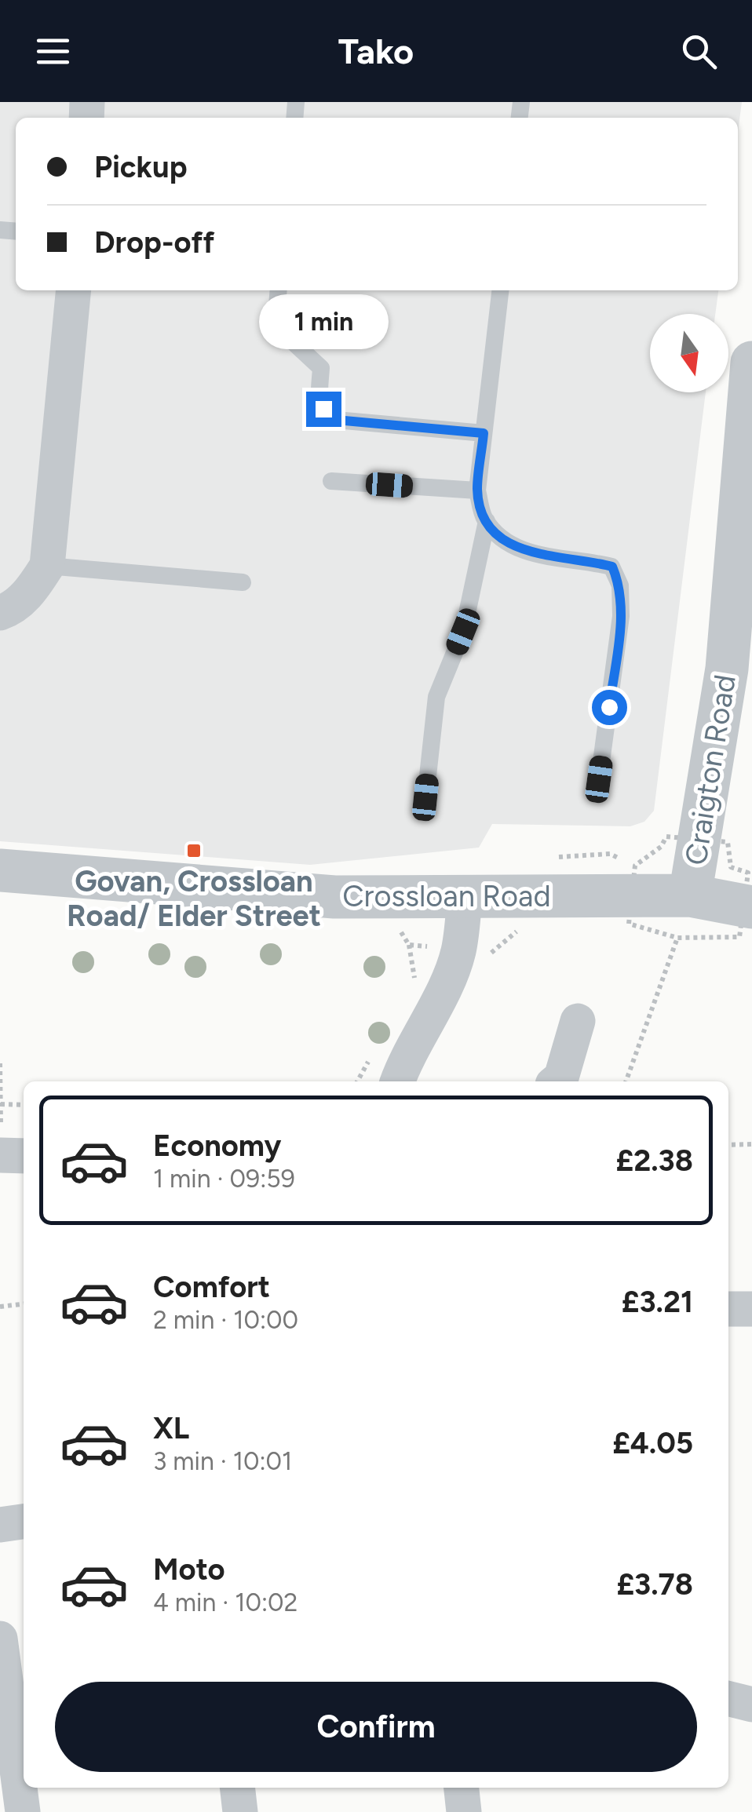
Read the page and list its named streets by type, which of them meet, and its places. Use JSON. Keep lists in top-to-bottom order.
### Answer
{
  "streets": {
    "street": ["Craigton Road", "Crossloan Road"]
  },
  "crossings": [
    ["Craigton Road", "Crossloan Road"]
  ],
  "places": {
    "transit": ["Govan, Crossloan Road/ Elder Street"]
  },
  "north": "bottom",
  "page": {
    "header": "Tako",
    "banner": ["Pickup", "Drop-off"],
    "bubble": "1 min",
    "list": [
      {
        "name": "Economy",
        "note": "1 min · 09:59",
        "value": "£2.38"
      },
      {
        "name": "Comfort",
        "note": "2 min · 10:00",
        "value": "£3.21"
      },
      {
        "name": "XL",
        "note": "3 min · 10:01",
        "value": "£4.05"
      },
      {
        "name": "Moto",
        "note": "4 min · 10:02",
        "value": "£3.78"
      }
    ],
    "buttons": "Confirm"
  }
}
